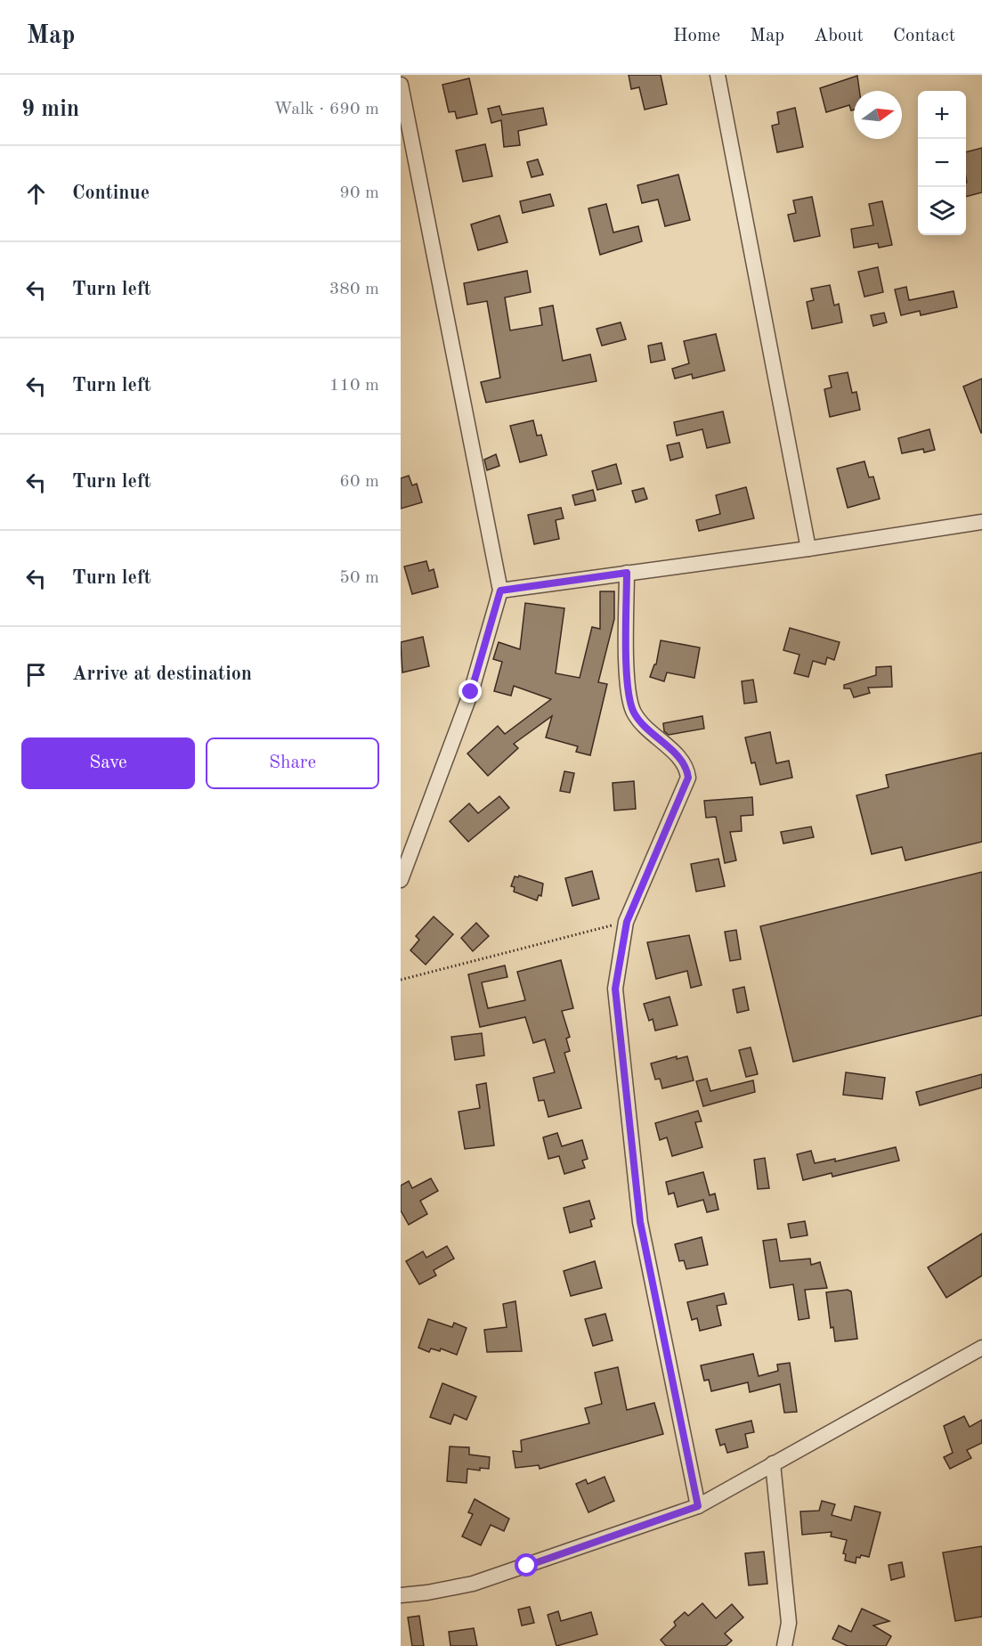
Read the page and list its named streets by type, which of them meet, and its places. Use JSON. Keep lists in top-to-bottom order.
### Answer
{
  "north": "right",
  "page": {
    "header": "Map",
    "nav": [
      "Home",
      "Map",
      "About",
      "Contact"
    ],
    "heading": ["9 min", "Walk · 690 m"],
    "map_buttons": ["+", "−"],
    "list": [
      ["Continue", "90 m"],
      ["Turn left", "380 m"],
      ["Turn left", "110 m"],
      ["Turn left", "60 m"],
      ["Turn left", "50 m"],
      "Arrive at destination"
    ],
    "buttons": ["Save", "Share"]
  }
}
